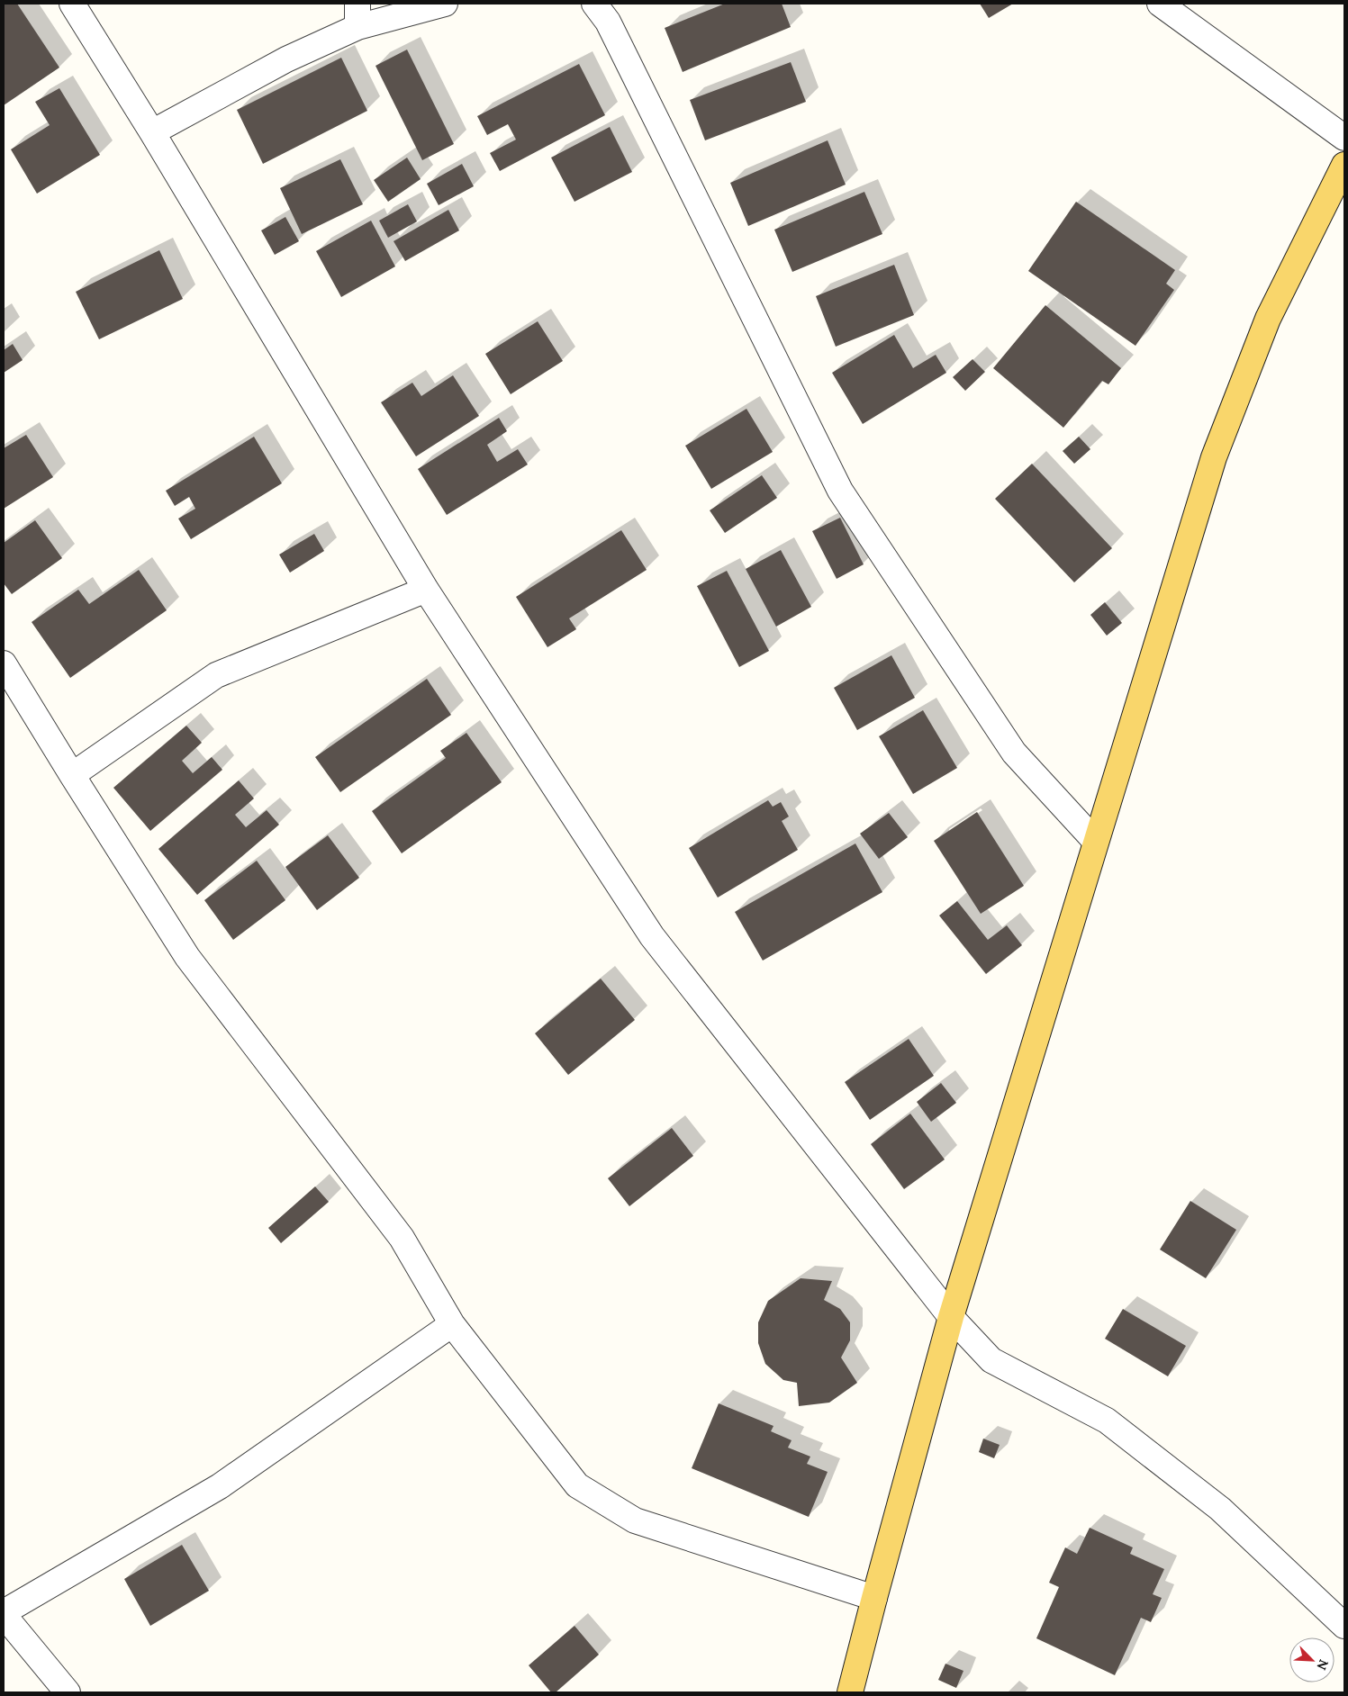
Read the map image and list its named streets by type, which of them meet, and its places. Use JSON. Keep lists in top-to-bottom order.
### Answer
{
  "north": "bottom right"
}
